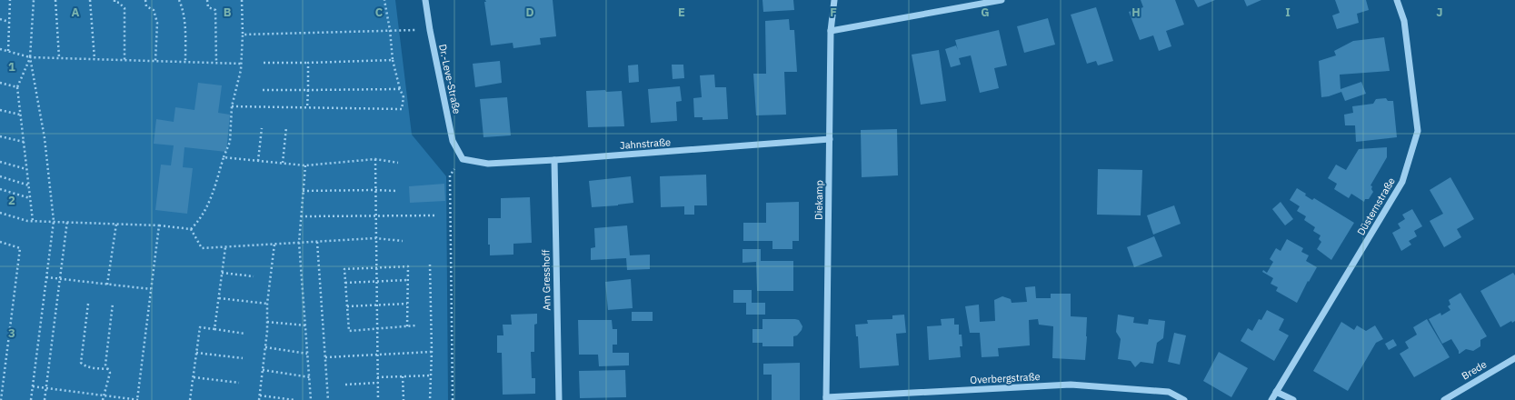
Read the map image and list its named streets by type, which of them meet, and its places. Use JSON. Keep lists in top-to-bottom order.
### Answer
{
  "streets": {
    "street": [
      "Dr.-Leve-Straße",
      "Jahnstraße",
      "Diekamp",
      "Düsternstraße",
      "Am Gresshoff",
      "Brede",
      "Overbergstraße"
    ]
  },
  "crossings": [
    ["Dr.-Leve-Straße", "Jahnstraße"],
    ["Jahnstraße", "Diekamp"],
    ["Jahnstraße", "Am Gresshoff"],
    ["Diekamp", "Overbergstraße"]
  ],
  "grid": {
    "columns": [
      "A",
      "B",
      "C",
      "D",
      "E",
      "F",
      "G",
      "H",
      "I",
      "J"
    ],
    "rows": ["1", "2", "3"]
  }
}
